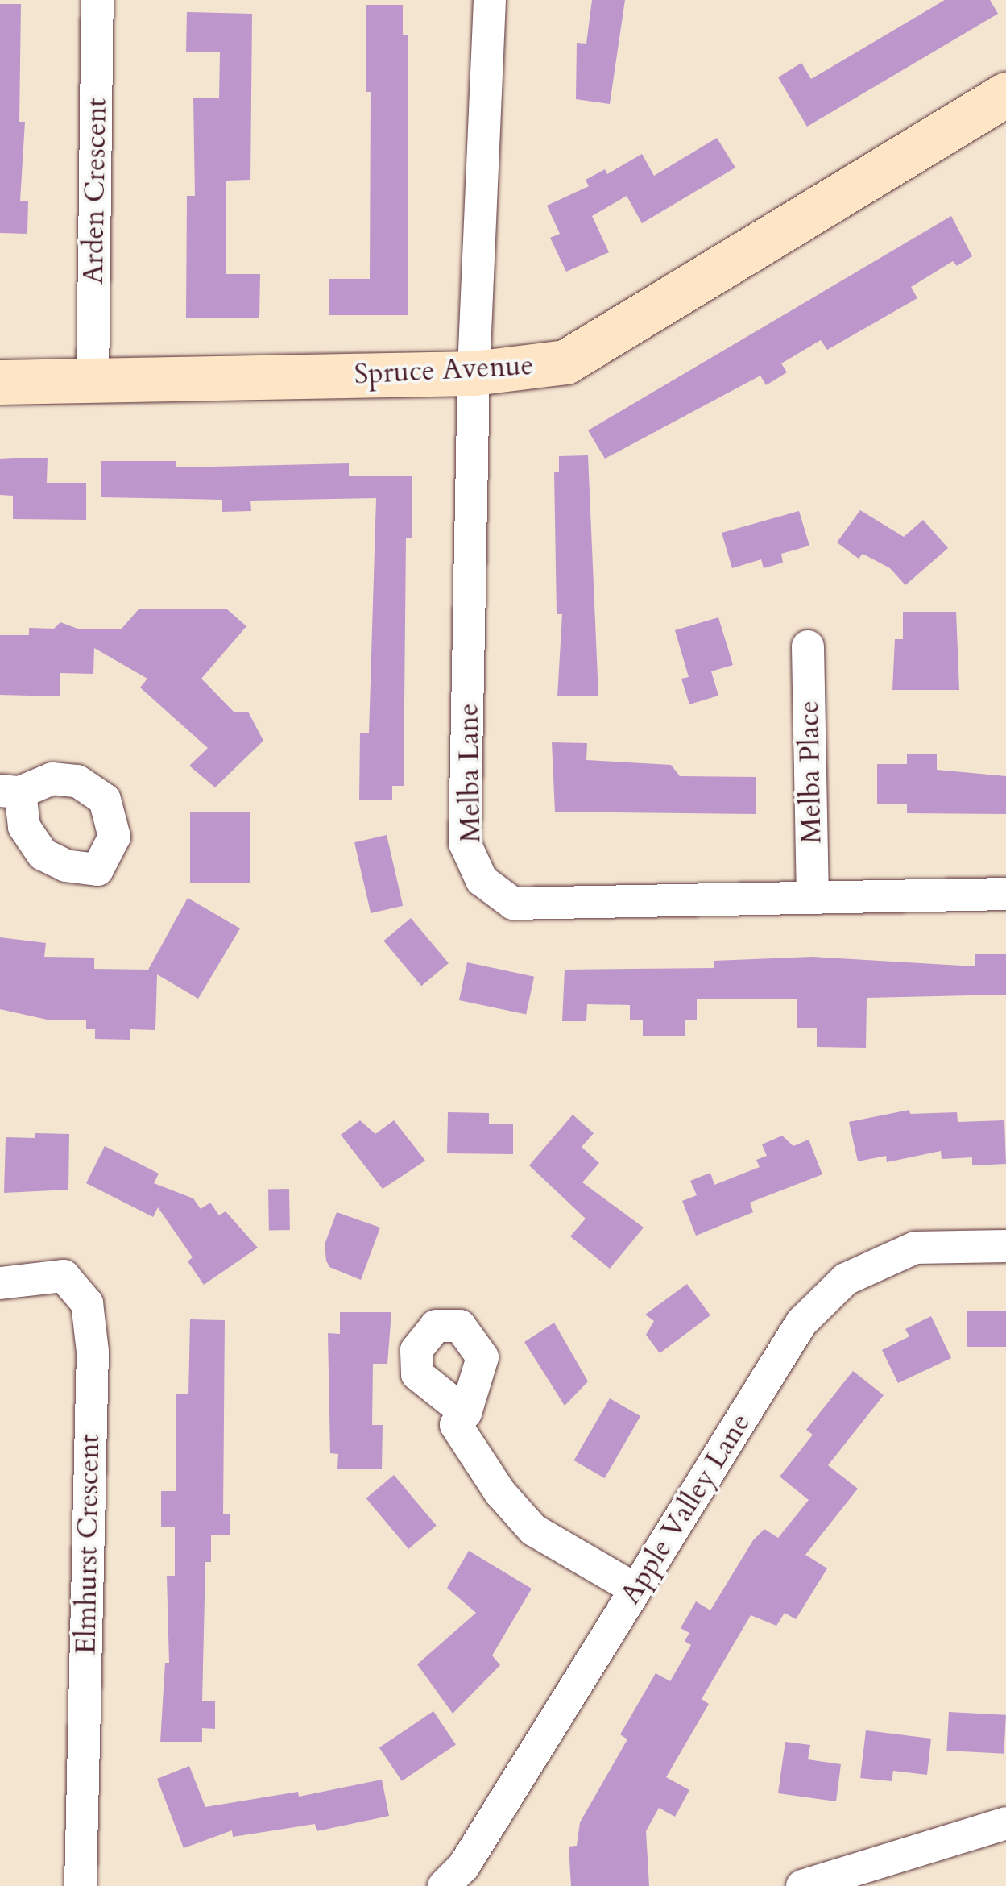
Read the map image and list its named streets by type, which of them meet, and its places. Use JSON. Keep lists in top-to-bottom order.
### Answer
{
  "streets": {
    "street": [
      "Arden Crescent",
      "Spruce Avenue",
      "Melba Place",
      "Melba Lane",
      "Apple Valley Lane",
      "Elmhurst Crescent"
    ]
  },
  "crossings": [
    ["Arden Crescent", "Spruce Avenue"],
    ["Spruce Avenue", "Melba Lane"],
    ["Melba Place", "Melba Lane"]
  ]
}
